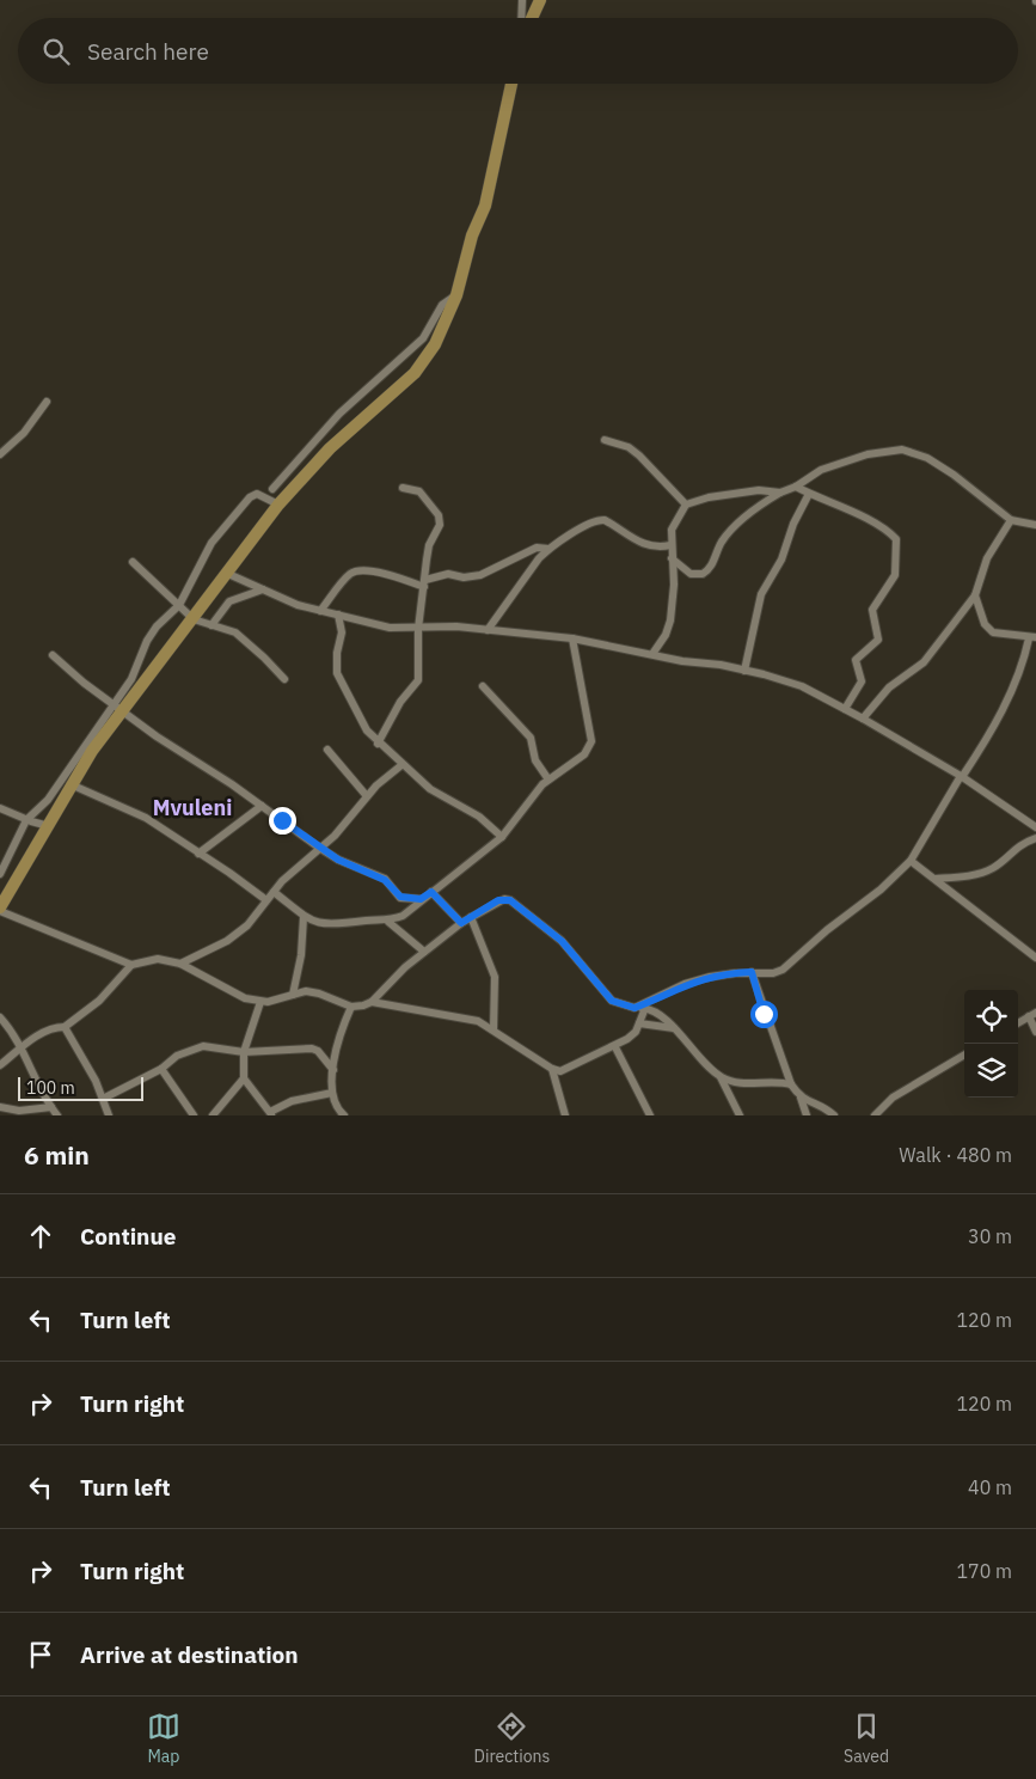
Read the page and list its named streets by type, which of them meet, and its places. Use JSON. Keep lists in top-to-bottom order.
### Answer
{
  "districts": ["Mvuleni"],
  "scale_bar": "100 m",
  "page": {
    "search": "Search here",
    "scale": "100 m",
    "heading": ["6 min", "Walk · 480 m"],
    "list": [
      ["Continue", "30 m"],
      ["Turn left", "120 m"],
      ["Turn right", "120 m"],
      ["Turn left", "40 m"],
      ["Turn right", "170 m"],
      "Arrive at destination"
    ],
    "nav": ["Map", "Directions", "Saved"]
  }
}
